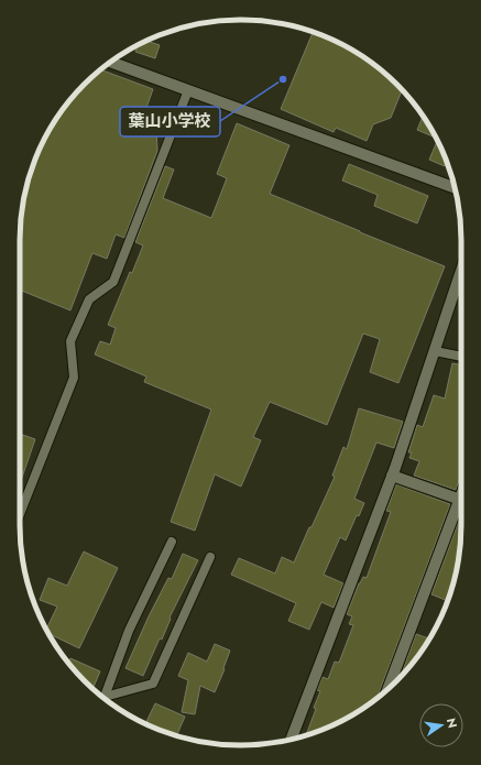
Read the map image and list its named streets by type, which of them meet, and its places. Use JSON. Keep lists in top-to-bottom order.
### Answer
{
  "places": ["葉山小学校"],
  "north": "right"
}
